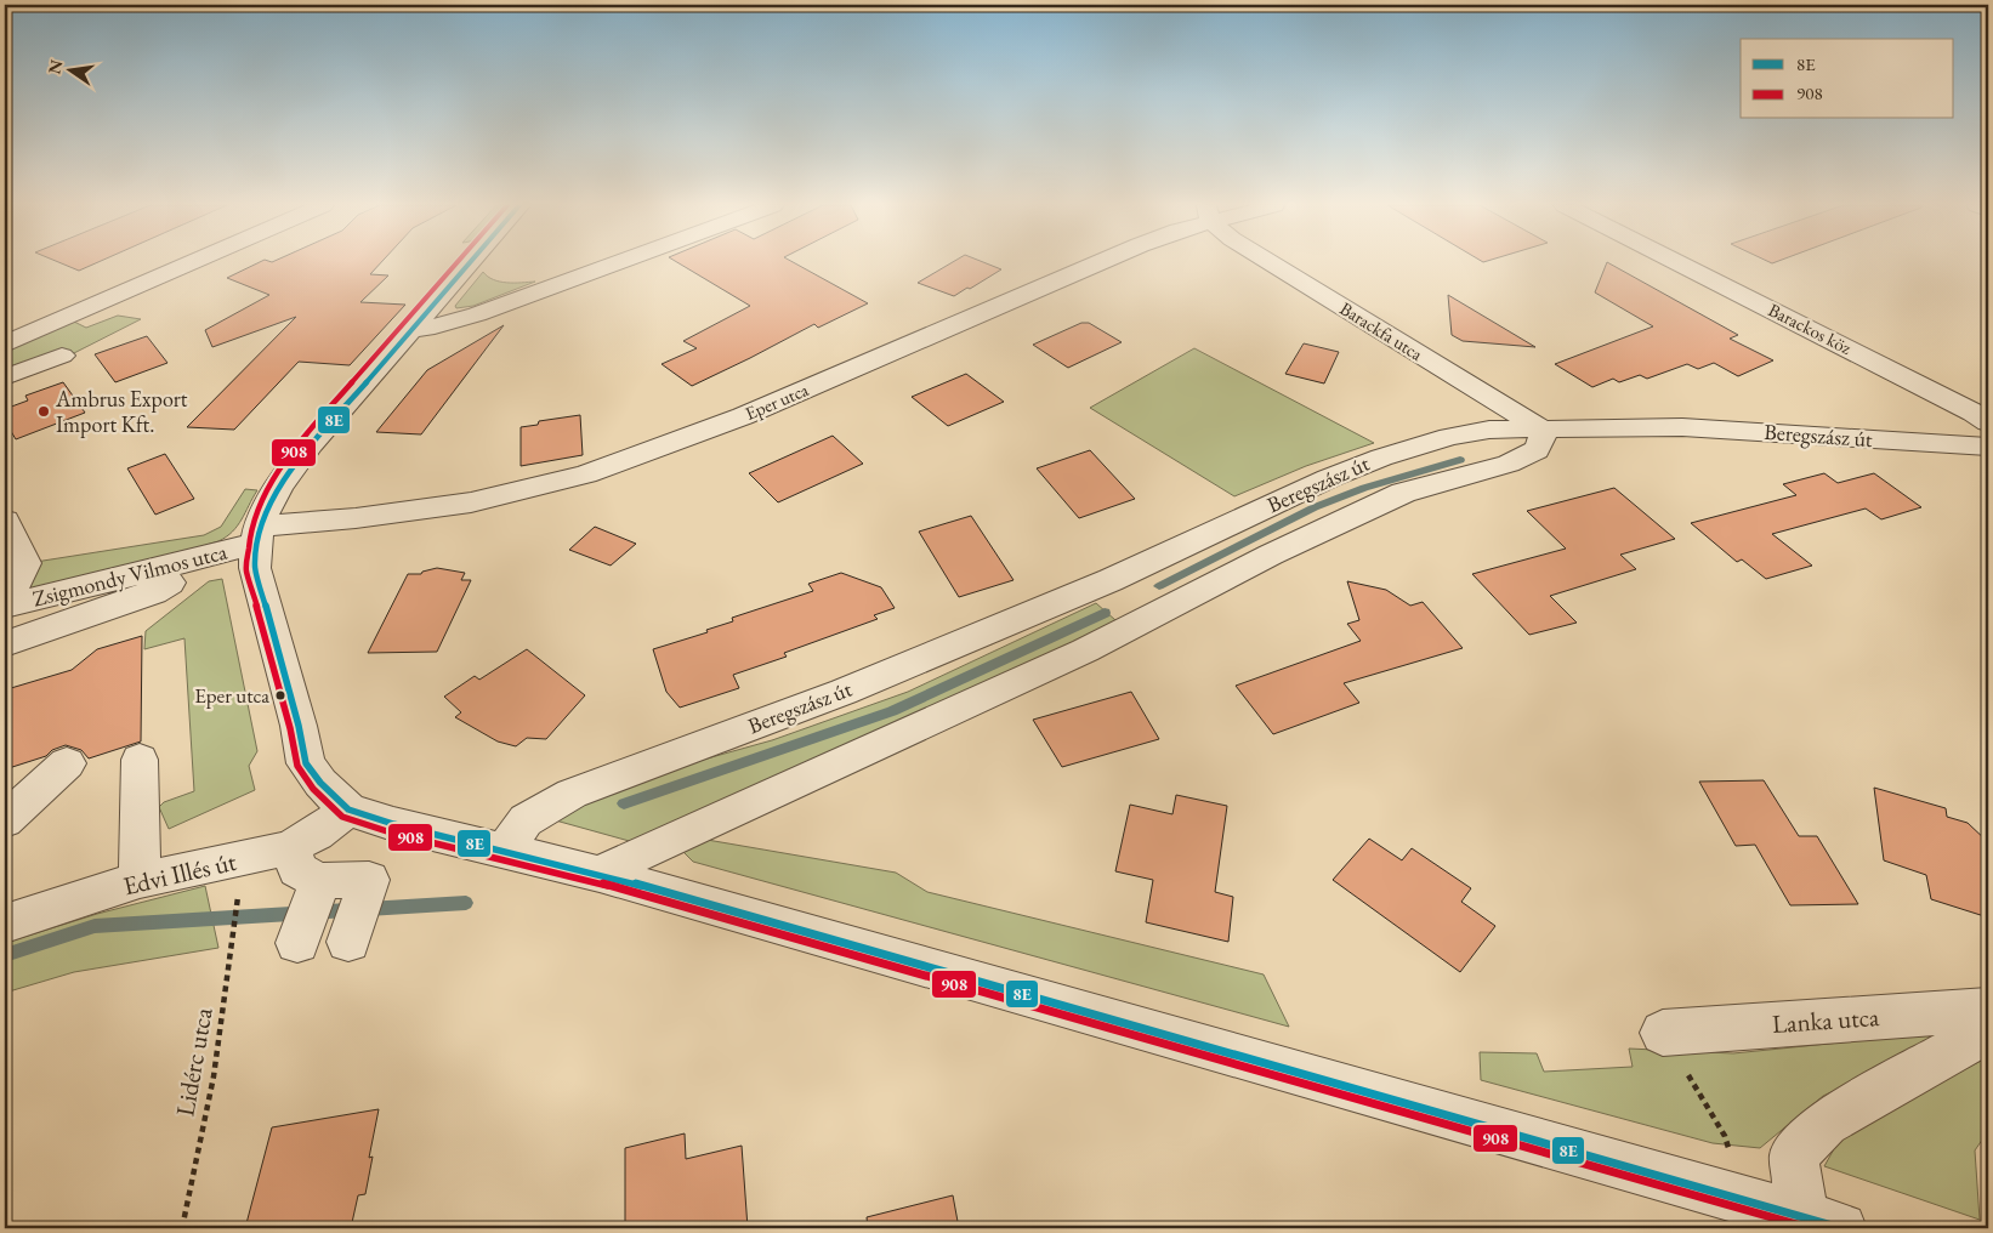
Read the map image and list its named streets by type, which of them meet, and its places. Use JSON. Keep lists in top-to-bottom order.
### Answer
{
  "streets": {
    "street": [
      "Barackos köz",
      "Barackfa utca",
      "Eper utca",
      "Beregszász út",
      "Zsigmondy Vilmos utca",
      "Edvi Illés út",
      "Lanka utca"
    ],
    "path": ["Lidérc utca"]
  },
  "crossings": [
    ["Barackfa utca", "Beregszász út"],
    ["Eper utca", "Zsigmondy Vilmos utca"]
  ],
  "places": ["Ambrus Export Import Kft.", "Eper utca"],
  "lines": ["transit line 8E", "transit line 908"],
  "legend": ["8E", "908"],
  "north": "left"
}
